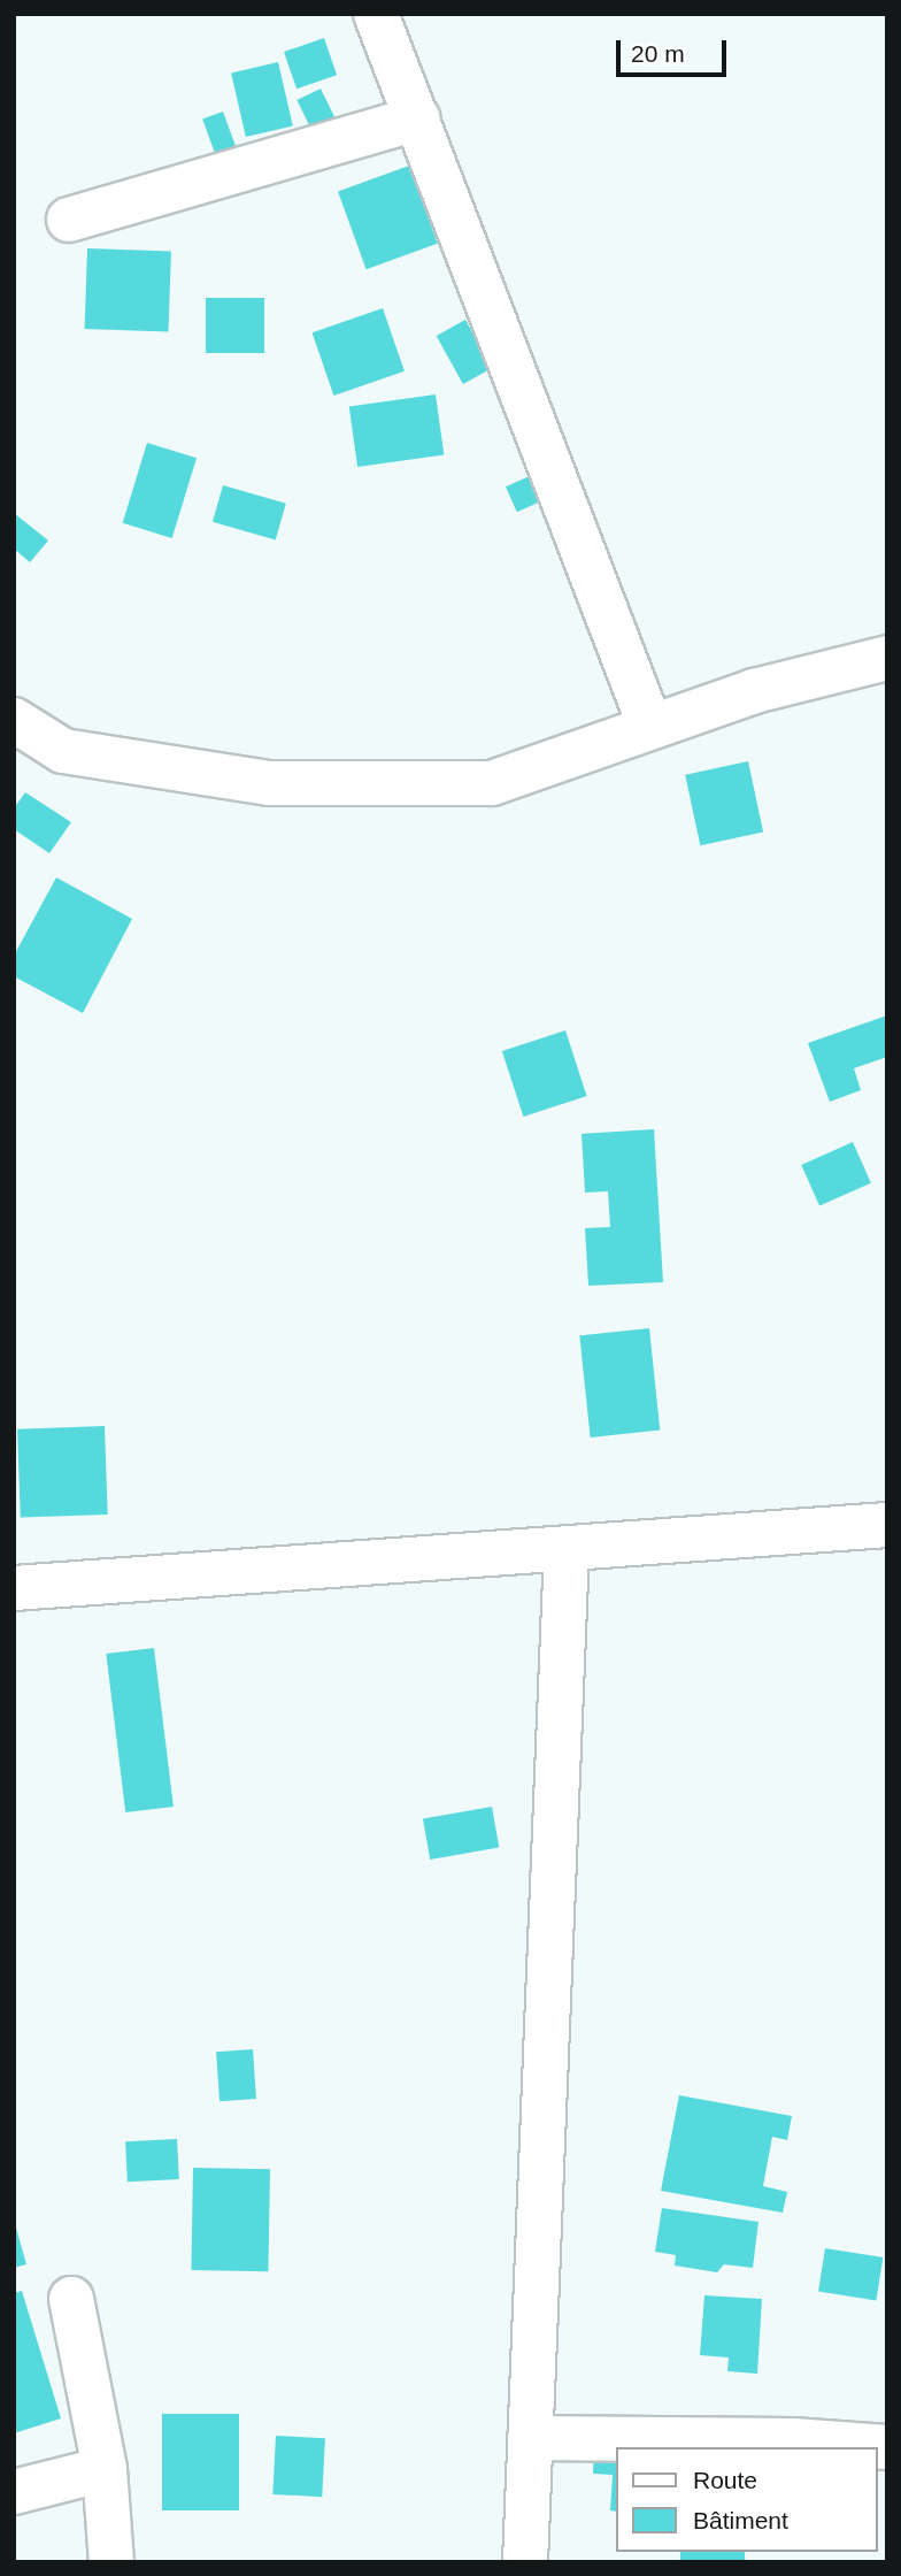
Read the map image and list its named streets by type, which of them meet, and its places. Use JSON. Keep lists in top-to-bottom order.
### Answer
{
  "legend": ["Route", "Bâtiment"],
  "scale_bar": "20 m"
}
